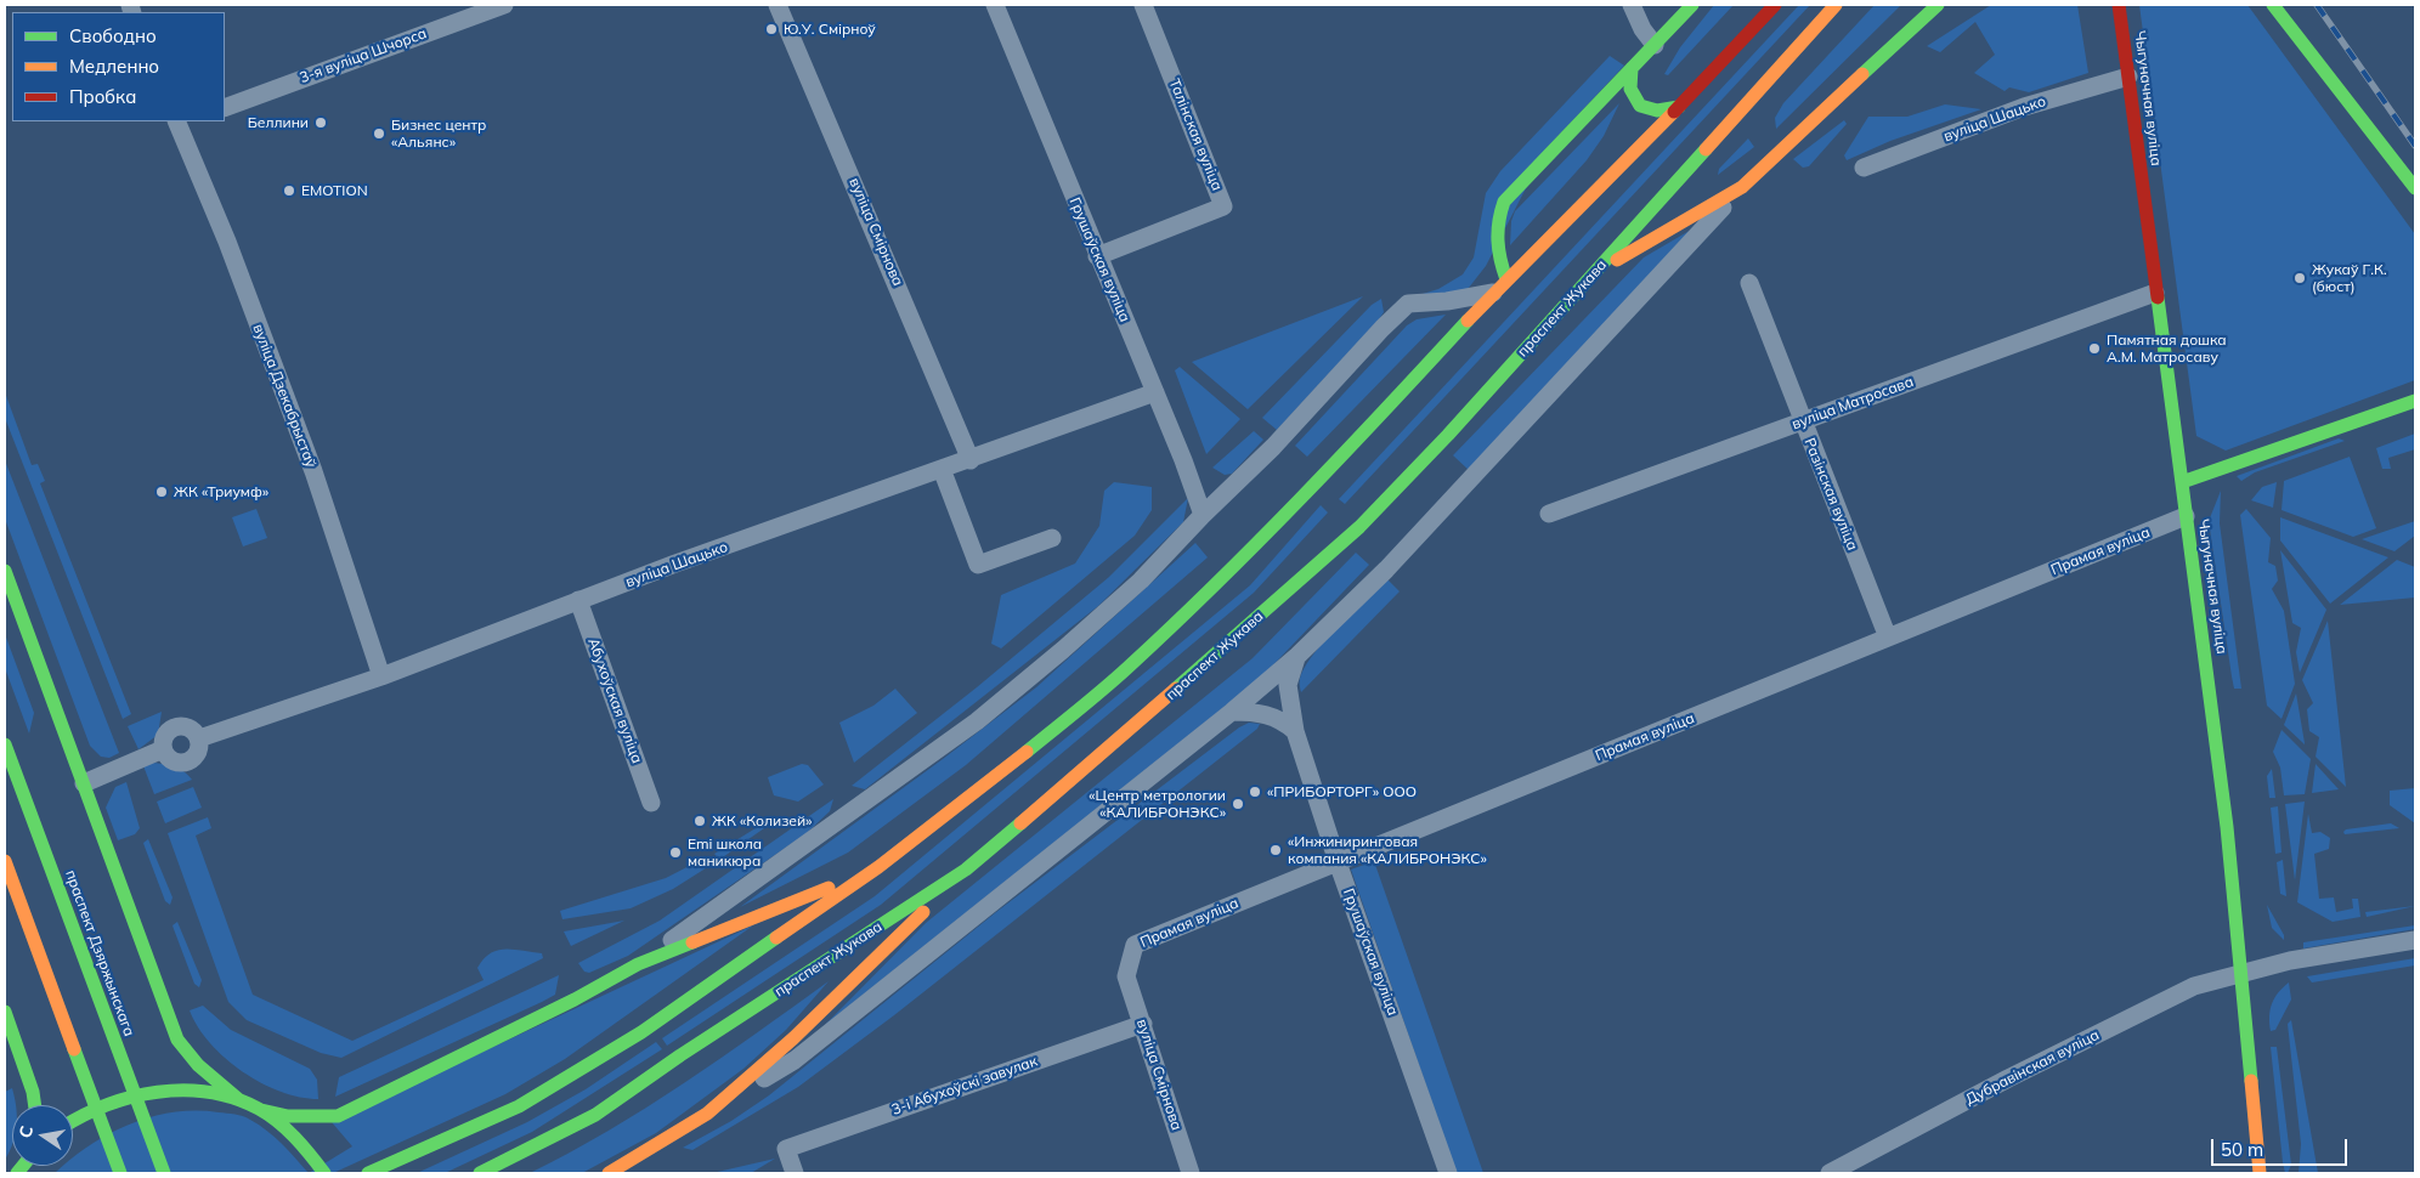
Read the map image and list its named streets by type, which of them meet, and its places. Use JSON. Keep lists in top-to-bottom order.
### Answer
{
  "streets": {
    "main road": ["Чыгуначная вуліца", "праспект Жукава", "праспект Дзяржынскага"],
    "street": [
      "3-я вуліца Шчорса",
      "вуліца Шацько",
      "Талінская вуліца",
      "вуліца Смірнова",
      "Грушаўская вуліца",
      "вуліца Дзекабрыстаў",
      "вуліца Матросава",
      "Разінская вуліца",
      "Прамая вуліца",
      "Абухоўская вуліца",
      "Дубравінская вуліца",
      "3-і Абухоўскі завулак"
    ]
  },
  "crossings": [
    ["Чыгуначная вуліца", "вуліца Шацько"],
    ["Чыгуначная вуліца", "вуліца Матросава"],
    ["Чыгуначная вуліца", "Прамая вуліца"],
    ["Чыгуначная вуліца", "Дубравінская вуліца"],
    ["вуліца Шацько", "вуліца Смірнова"],
    ["вуліца Шацько", "Грушаўская вуліца"],
    ["вуліца Шацько", "вуліца Дзекабрыстаў"],
    ["вуліца Шацько", "Абухоўская вуліца"],
    ["Талінская вуліца", "Грушаўская вуліца"],
    ["вуліца Смірнова", "Прамая вуліца"],
    ["вуліца Смірнова", "3-і Абухоўскі завулак"],
    ["Грушаўская вуліца", "Прамая вуліца"],
    ["вуліца Матросава", "Разінская вуліца"],
    ["Разінская вуліца", "Прамая вуліца"]
  ],
  "places": [
    "Ю.У. Смірноў",
    "Беллини",
    "Бизнес центр «Альянс»",
    "EMOTION",
    "Жукаў Г.К. (бюст)",
    "Памятная дошка А.М. Матросаву",
    "ЖК «Триумф»",
    "«ПРИБОРТОРГ» ООО",
    "«Центр метрологии «КАЛИБРОНЭКС»",
    "ЖК «Колизей»",
    "«Инжиниринговая компания «КАЛИБРОНЭКС»",
    "Emi школа маникюра"
  ],
  "legend": ["Свободно", "Медленно", "Пробка"],
  "scale_bar": "50 m",
  "north": "left"
}
